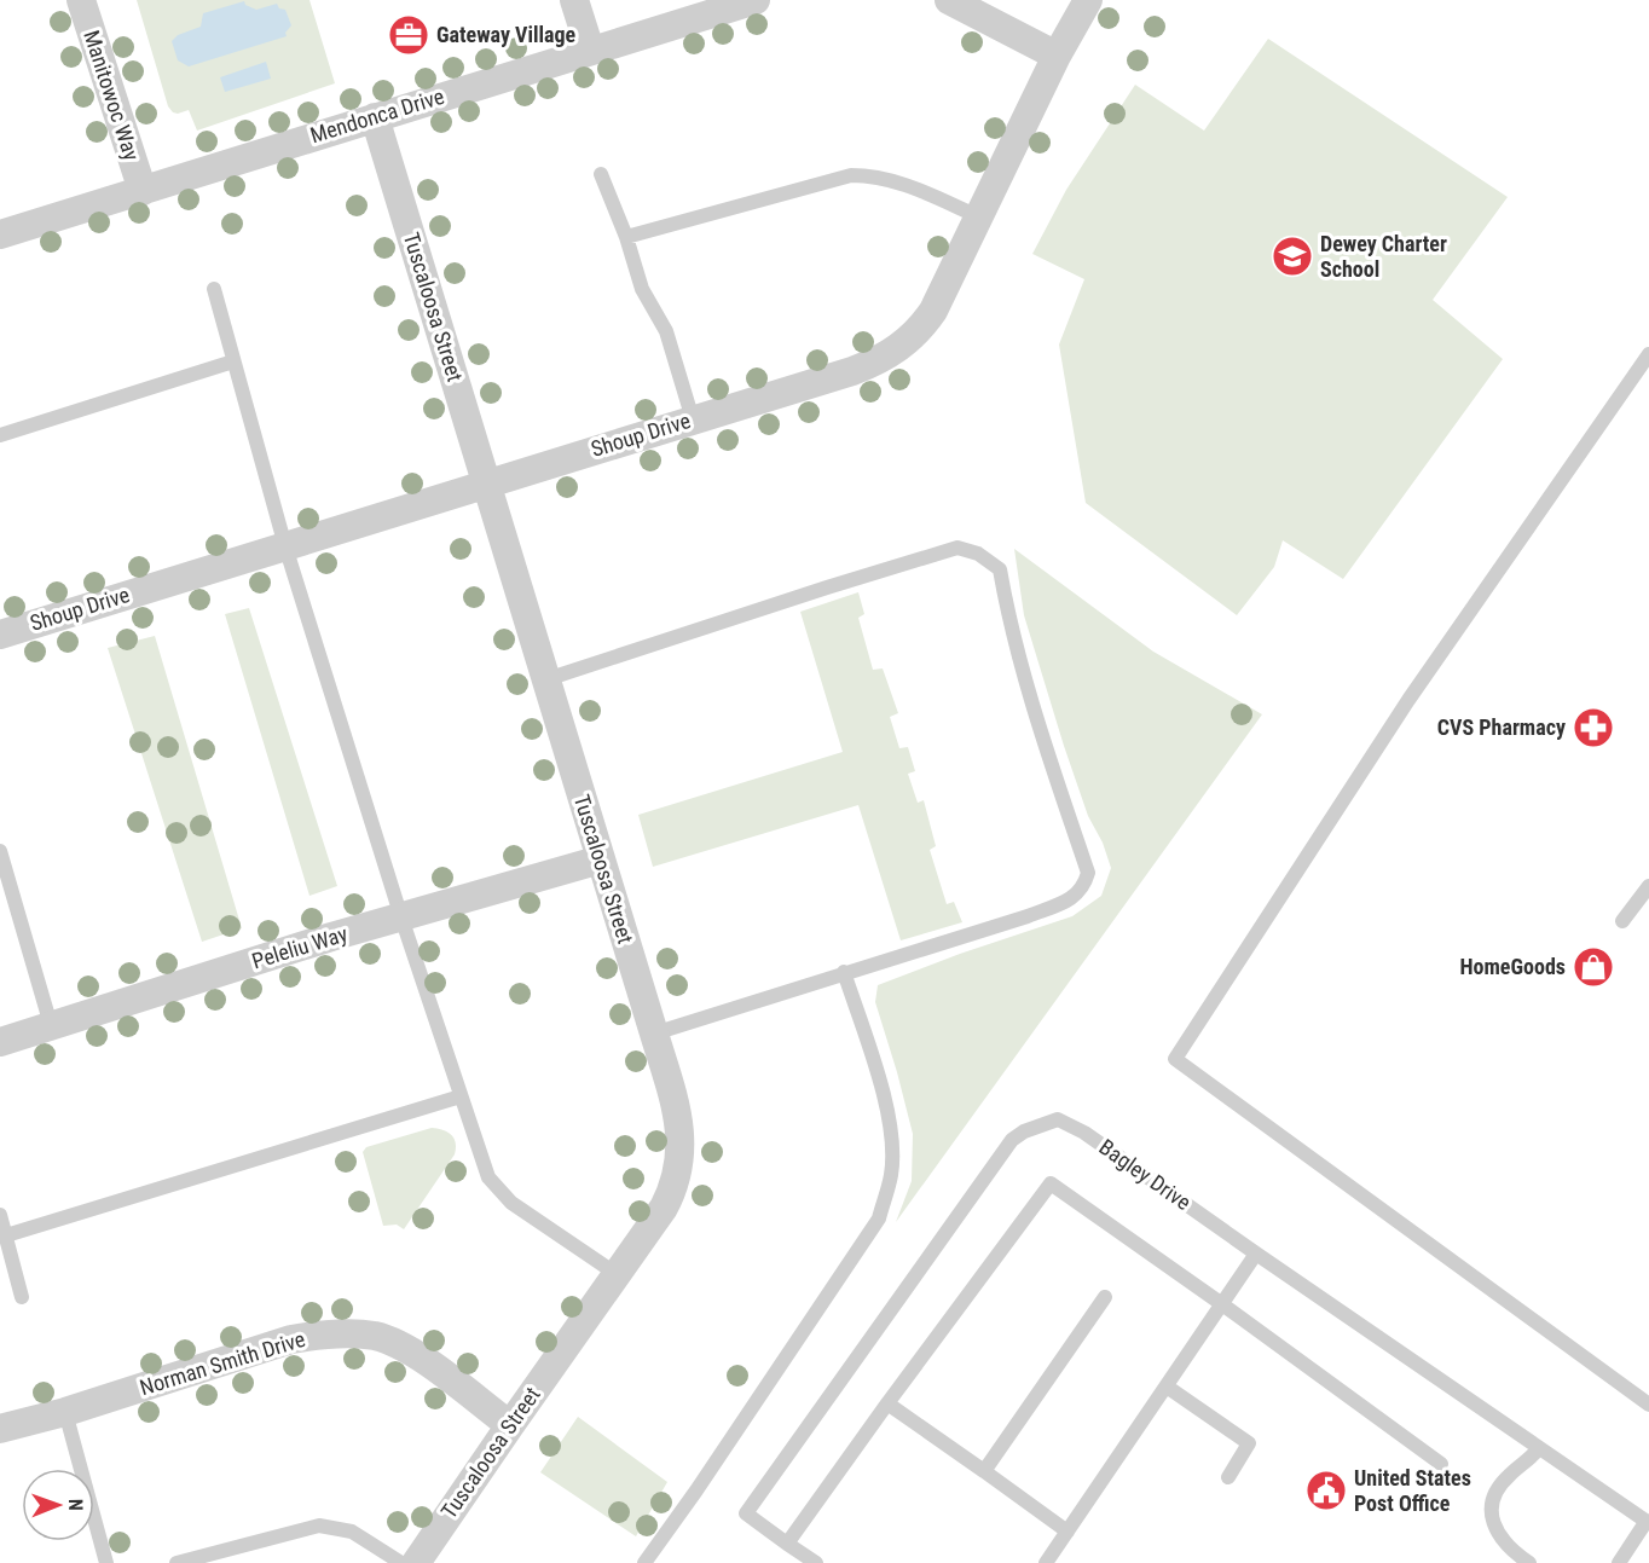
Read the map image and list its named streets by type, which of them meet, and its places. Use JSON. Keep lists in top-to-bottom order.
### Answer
{
  "streets": {
    "street": [
      "Manitowoc Way",
      "Mendonca Drive",
      "Tuscaloosa Street",
      "Shoup Drive",
      "Peleliu Way",
      "Norman Smith Drive"
    ],
    "lane": ["Bagley Drive"]
  },
  "crossings": [
    ["Manitowoc Way", "Mendonca Drive"],
    ["Mendonca Drive", "Tuscaloosa Street"],
    ["Tuscaloosa Street", "Shoup Drive"],
    ["Tuscaloosa Street", "Peleliu Way"],
    ["Tuscaloosa Street", "Norman Smith Drive"]
  ],
  "places": {
    "office": ["Gateway Village"],
    "school or university": ["Dewey Charter School"],
    "pharmacy": ["CVS Pharmacy"],
    "shop": ["HomeGoods"],
    "public building": ["United States Post Office"]
  },
  "north": "right"
}
